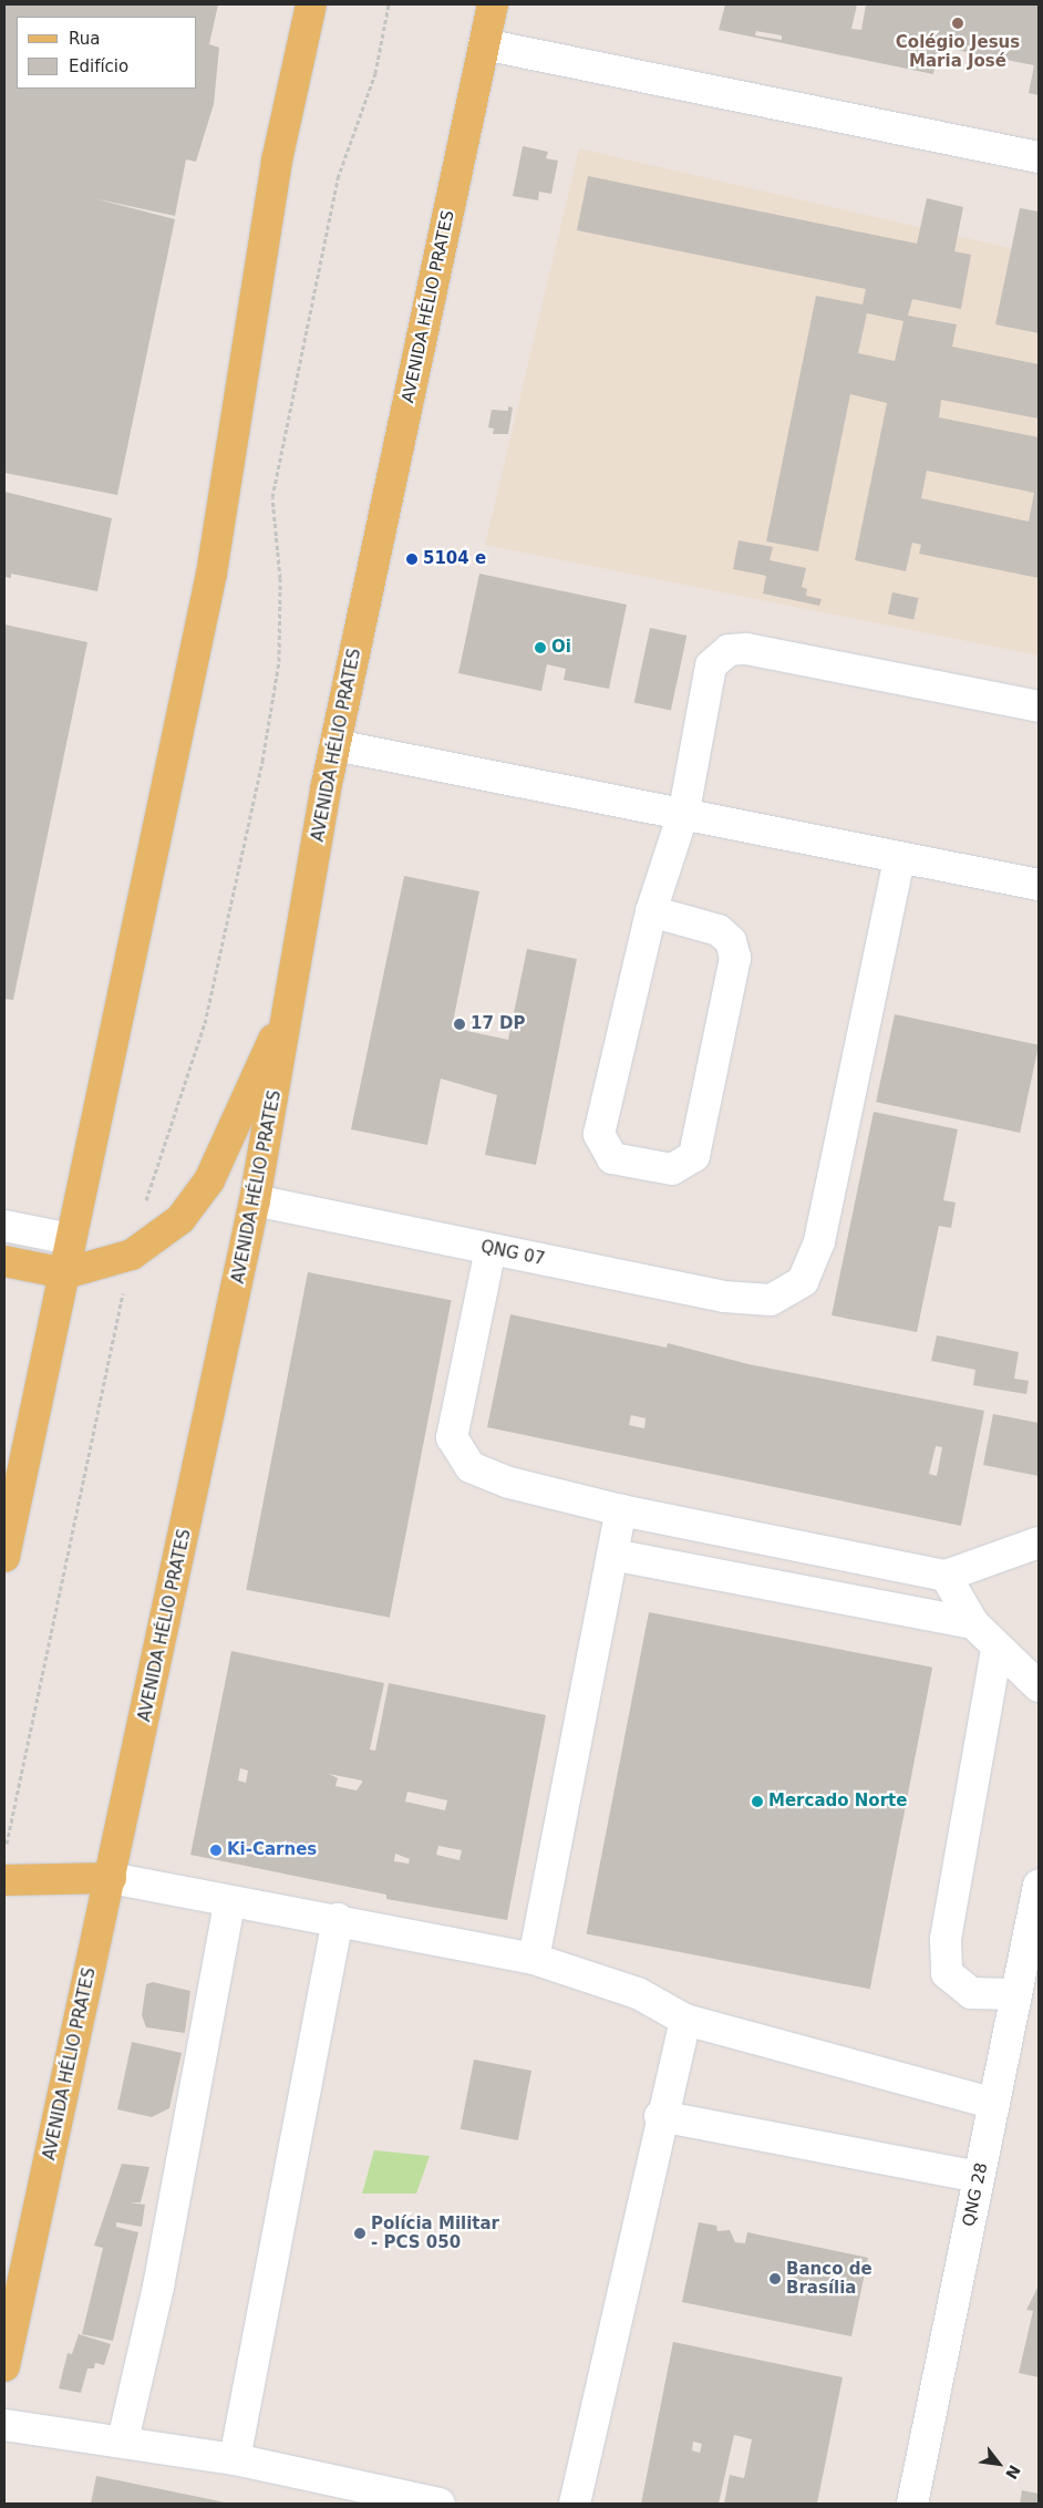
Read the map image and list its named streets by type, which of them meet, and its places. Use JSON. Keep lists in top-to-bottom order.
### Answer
{
  "streets": {
    "main road": ["AVENIDA HÉLIO PRATES"],
    "street": ["QNG 07", "QNG 28"]
  },
  "crossings": [
    ["AVENIDA HÉLIO PRATES", "QNG 07"]
  ],
  "places": [
    "Colégio Jesus Maria José",
    "5104 e",
    "Oi",
    "17 DP",
    "Mercado Norte",
    "Ki-Carnes",
    "Polícia Militar - PCS 050",
    "Banco de Brasília"
  ],
  "legend": ["Rua", "Edifício"],
  "north": "bottom right"
}
